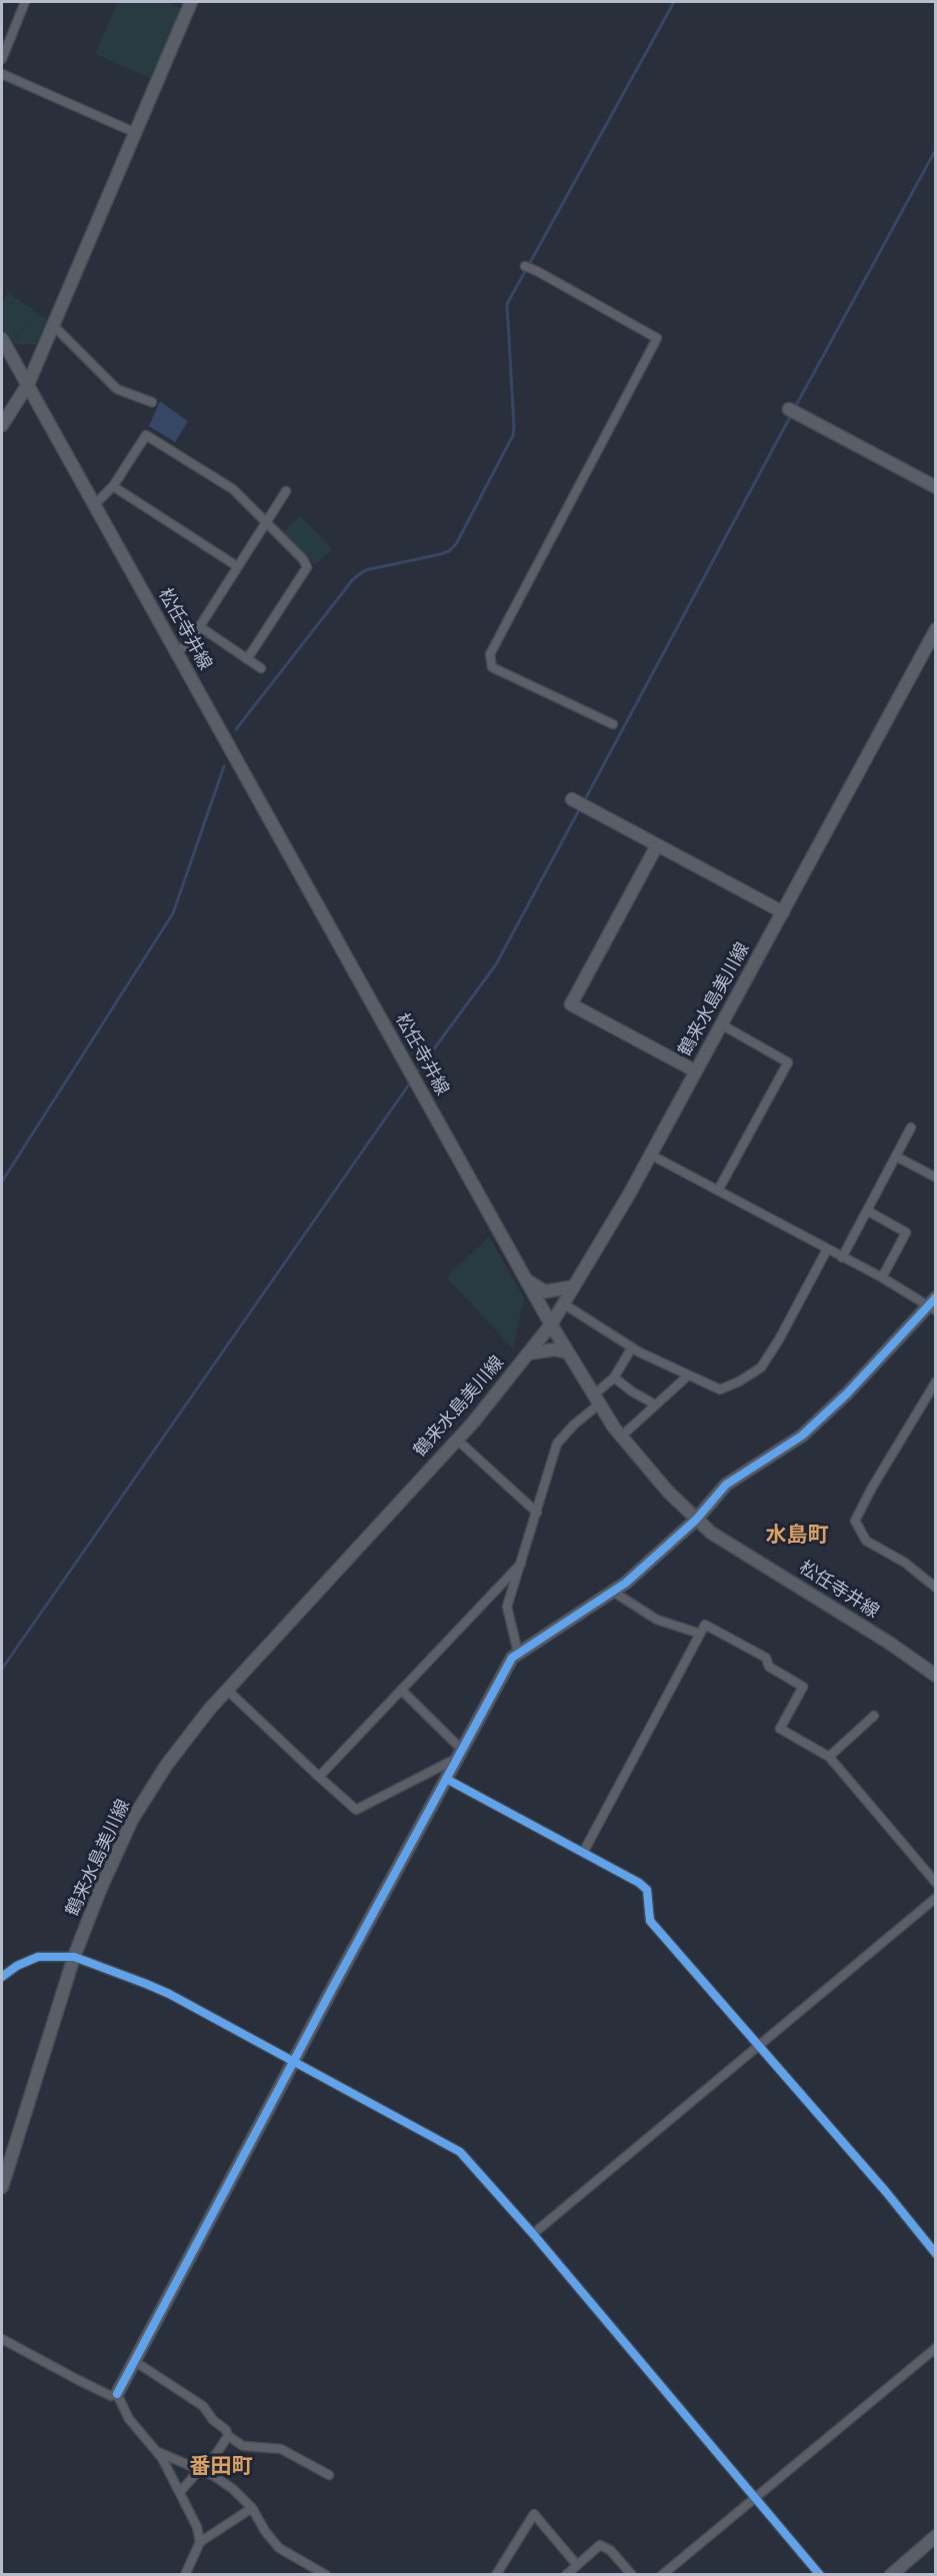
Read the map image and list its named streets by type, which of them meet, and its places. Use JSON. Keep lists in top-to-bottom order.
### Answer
{
  "streets": {
    "main road": ["松任寺井線", "鶴来水島美川線"]
  },
  "crossings": [
    ["松任寺井線", "鶴来水島美川線"]
  ],
  "districts": ["水島町", "番田町"]
}
